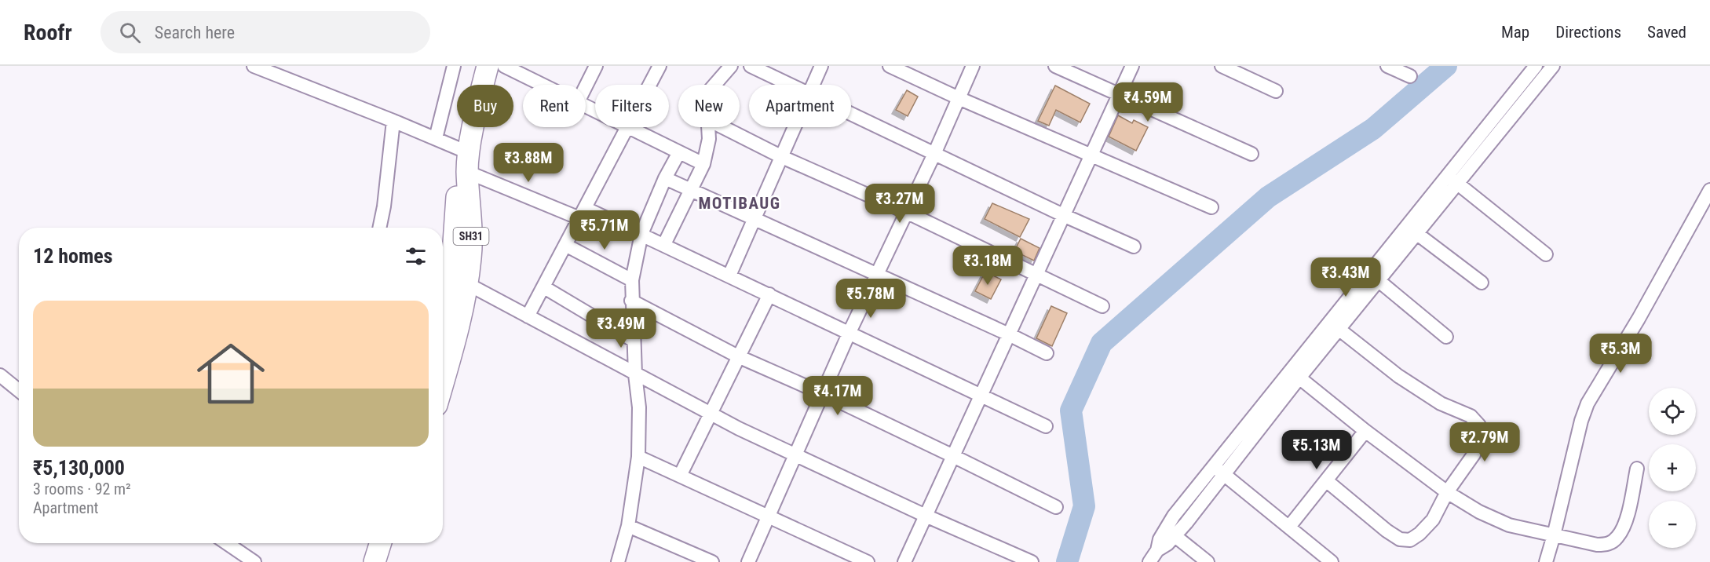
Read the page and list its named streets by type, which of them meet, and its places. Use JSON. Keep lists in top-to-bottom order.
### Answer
{
  "streets": {
    "main road": ["SH31"]
  },
  "districts": ["MOTIBAUG"],
  "page": {
    "header": "Roofr",
    "search": "Search here",
    "nav": ["Map", "Directions", "Saved"],
    "price": [
      "₹4.59M",
      "₹3.88M",
      "₹3.27M",
      "₹5.71M",
      "₹3.18M",
      "₹3.43M",
      "₹5.78M",
      "₹3.49M",
      "₹5.3M",
      "₹4.17M",
      "₹2.79M",
      "₹5.13M"
    ],
    "chip": [
      "Buy",
      "Rent",
      "Filters",
      "New",
      "Apartment"
    ],
    "heading": "12 homes",
    "list": [
      {
        "name": "₹5,130,000",
        "note": "3 rooms · 92 m² · Apartment"
      }
    ],
    "map_buttons": ["+", "−"]
  }
}
